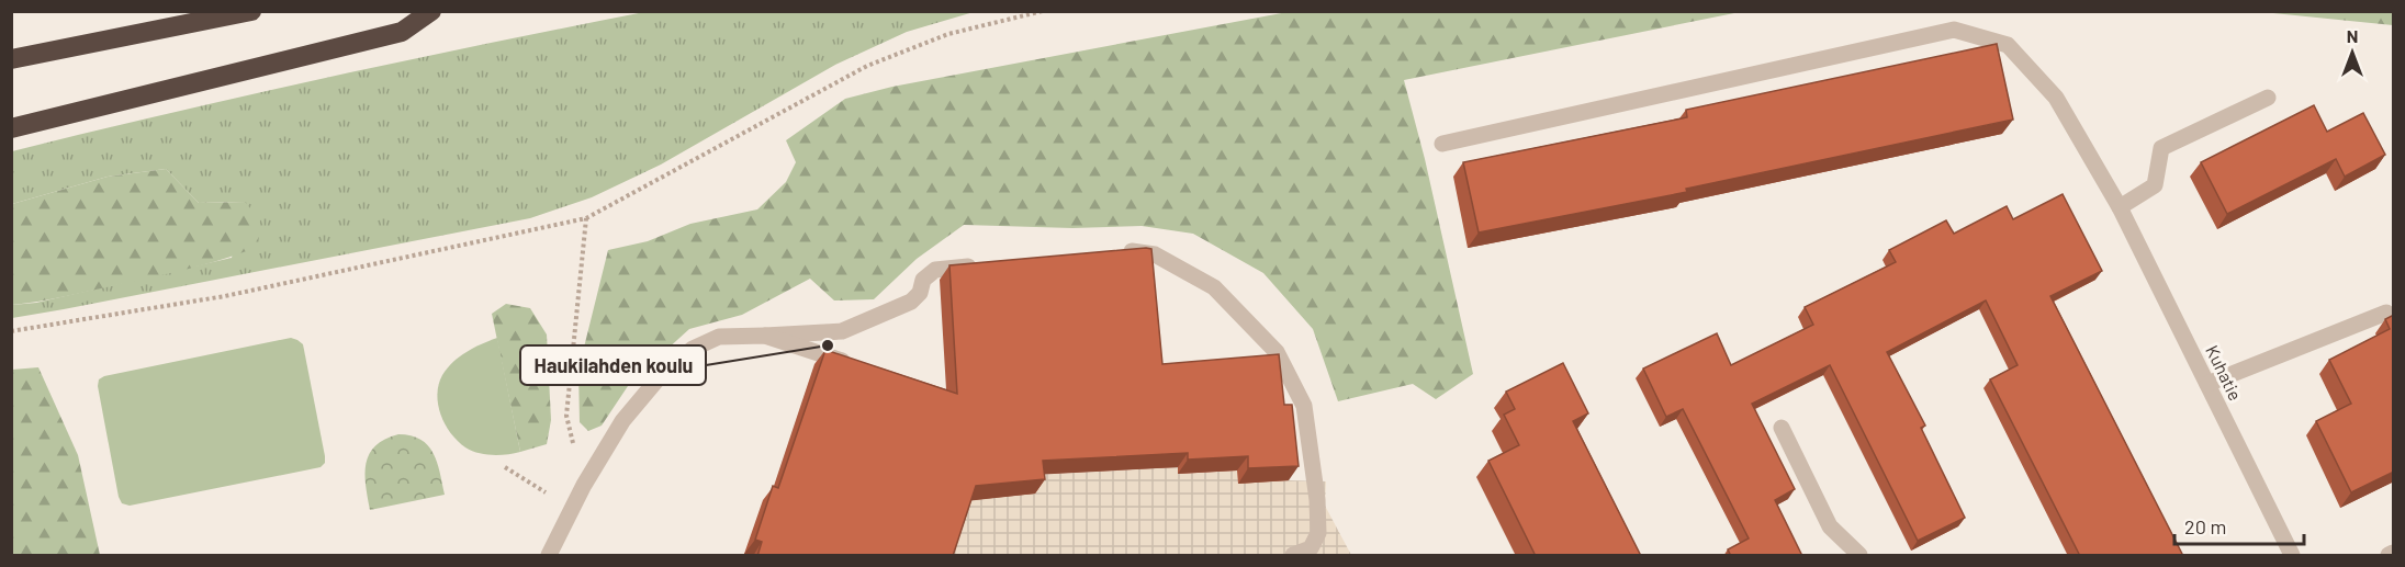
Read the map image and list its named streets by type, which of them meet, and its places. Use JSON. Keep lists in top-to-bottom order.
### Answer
{
  "streets": {
    "street": ["Kuhatie"]
  },
  "places": ["Haukilahden koulu"],
  "scale_bar": "20 m",
  "north": "top"
}
